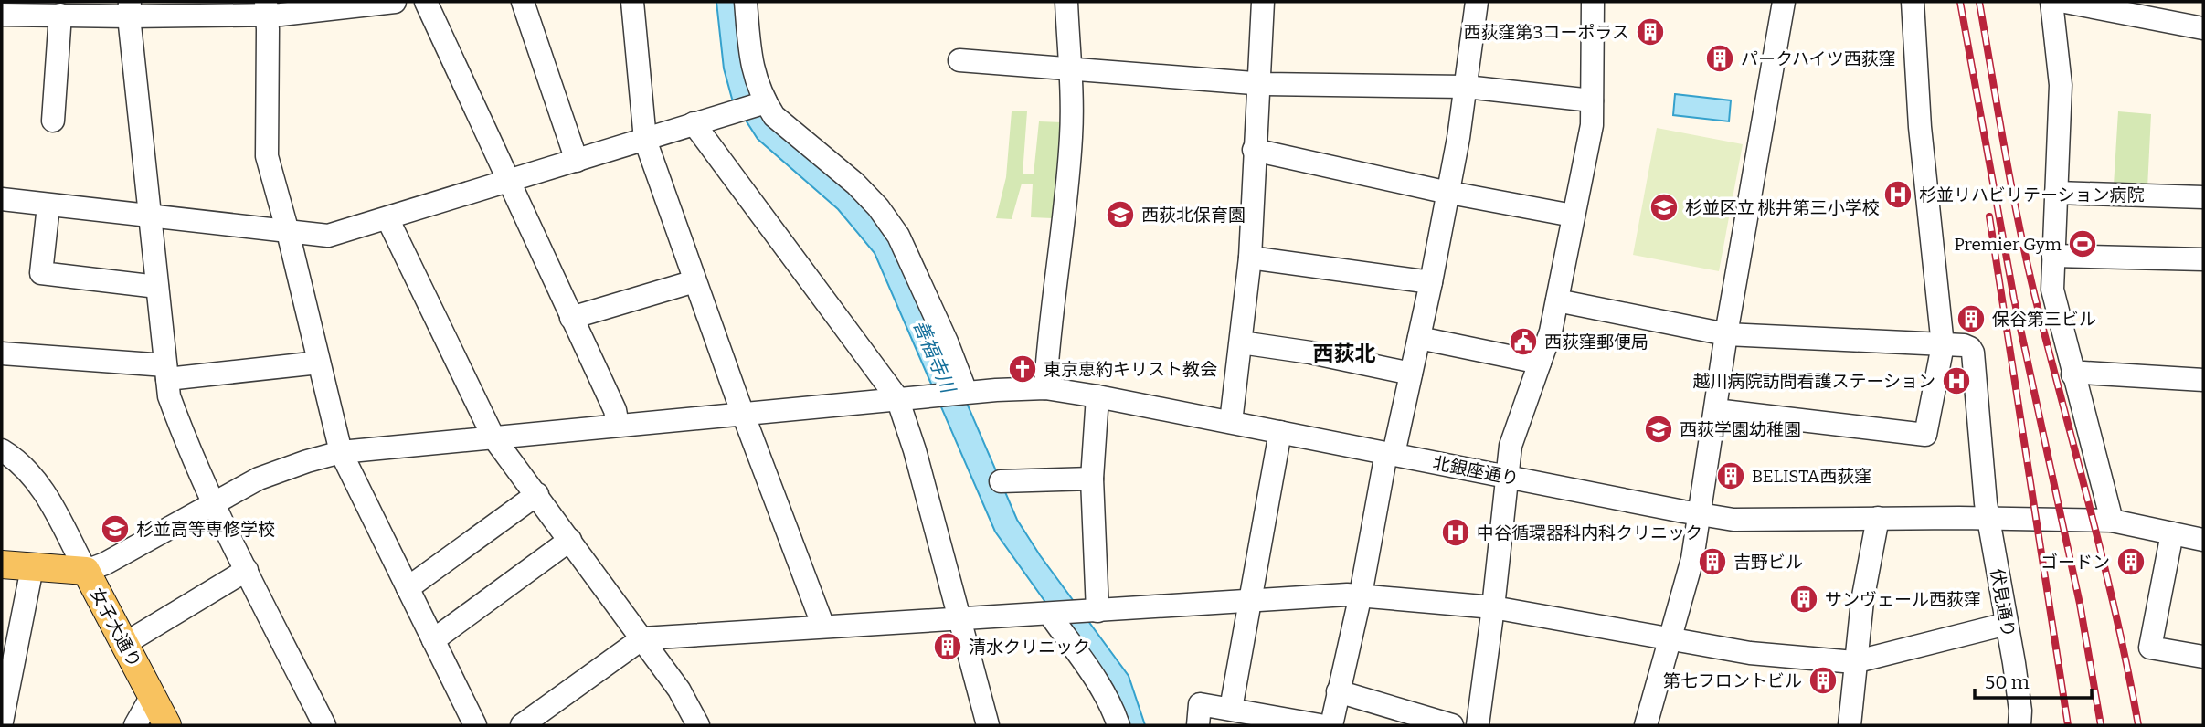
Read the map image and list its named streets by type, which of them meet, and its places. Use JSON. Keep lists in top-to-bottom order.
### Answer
{
  "streets": {
    "main road": ["女子大通り"],
    "street": ["北銀座通り", "伏見通り"]
  },
  "crossings": [
    ["北銀座通り", "伏見通り"],
    ["北銀座通り", "女子大通り"]
  ],
  "districts": ["西荻北"],
  "water": ["善福寺川"],
  "places": {
    "building": [
      "西荻窪第3コーポラス",
      "パークハイツ西荻窪",
      "保谷第三ビル",
      "BELISTA西荻窪",
      "吉野ビル",
      "ゴードン",
      "サンヴェール西荻窪",
      "清水クリニック",
      "第七フロントビル"
    ],
    "hospital": ["杉並リハビリテーション病院", "越川病院訪問看護ステーション", "中谷循環器科内科クリニック"],
    "school or university": [
      "杉並区立 桃井第三小学校",
      "西荻北保育園",
      "西荻学園幼稚園",
      "杉並高等専修学校"
    ],
    "sports": ["Premier Gym"],
    "public building": ["西荻窪郵便局"],
    "church": ["東京恵約キリスト教会"]
  },
  "scale_bar": "50 m"
}
